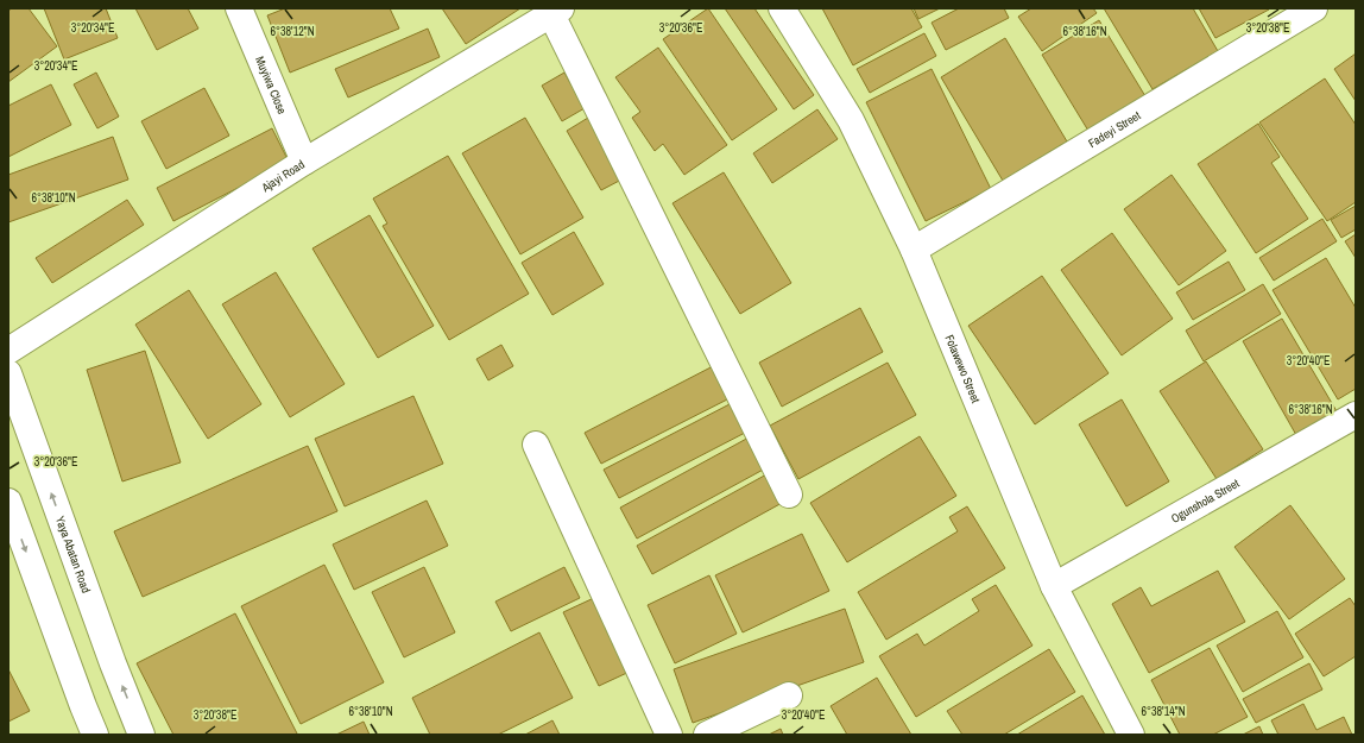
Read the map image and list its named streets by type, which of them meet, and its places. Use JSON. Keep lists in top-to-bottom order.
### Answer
{
  "streets": {
    "street": [
      "Muyiwa Close",
      "Fadeyi Street",
      "Ajayi Road",
      "Folawewo Street",
      "Ogunshola Street",
      "Yaya Abatan Road"
    ]
  },
  "crossings": [
    ["Muyiwa Close", "Ajayi Road"],
    ["Fadeyi Street", "Folawewo Street"],
    ["Folawewo Street", "Ogunshola Street"]
  ],
  "coordinates": [
    "3°20'34\"E",
    "3°20'36\"E",
    "3°20'38\"E",
    "6°38'12\"N",
    "6°38'16\"N",
    "6°38'10\"N",
    "3°20'40\"E",
    "6°38'14\"N"
  ]
}
